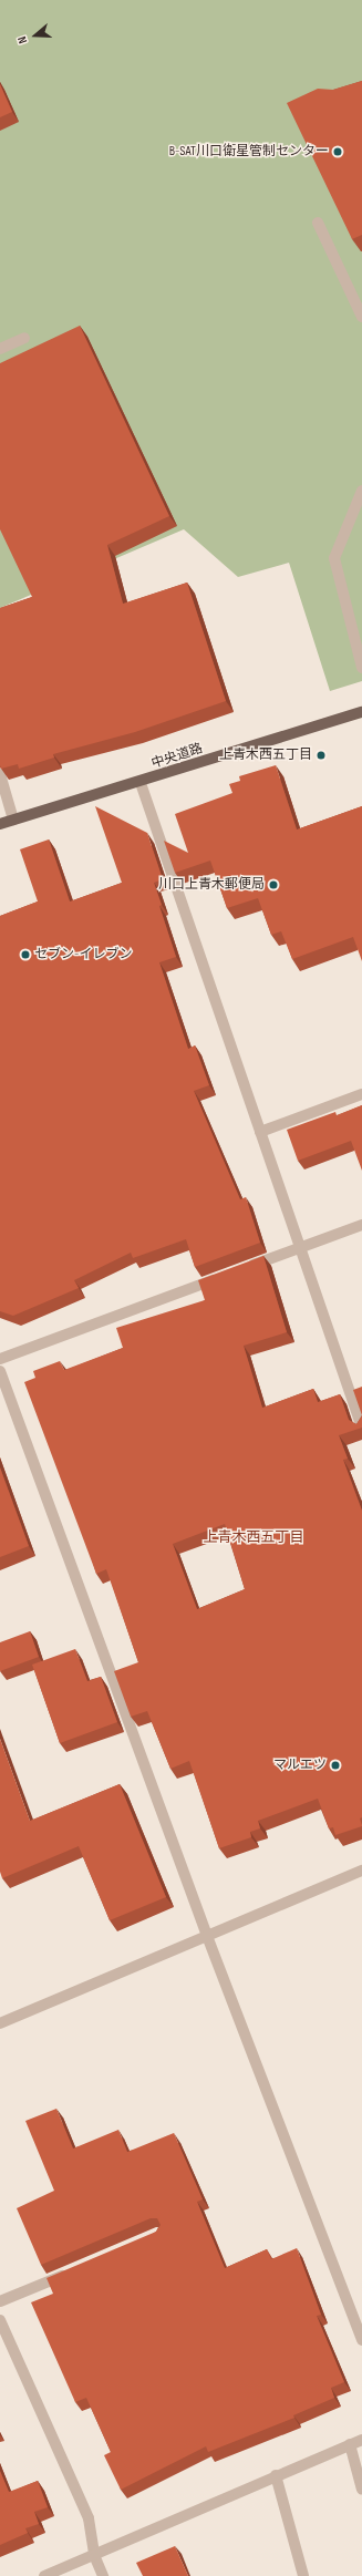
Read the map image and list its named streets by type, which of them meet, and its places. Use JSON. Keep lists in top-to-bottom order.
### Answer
{
  "streets": {
    "main road": ["中央道路"]
  },
  "districts": ["上青木西五丁目"],
  "places": [
    "B-SAT川口衛星管制センター",
    "上青木西五丁目",
    "川口上青木郵便局",
    "セブン-イレブン",
    "マルエツ"
  ],
  "north": "left"
}
